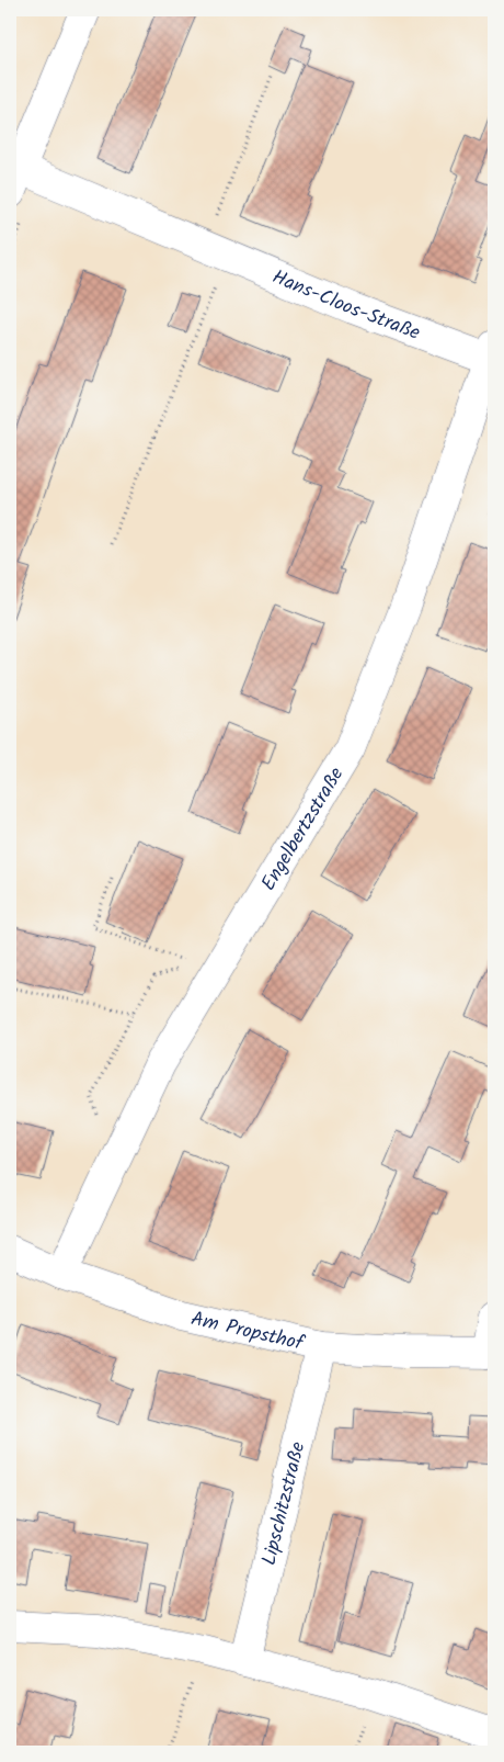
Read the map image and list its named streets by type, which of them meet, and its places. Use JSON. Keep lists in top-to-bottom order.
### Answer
{
  "streets": {
    "street": [
      "Hans-Cloos-Straße",
      "Engelbertzstraße",
      "Am Propsthof",
      "Lipschitzstraße"
    ]
  },
  "crossings": [
    ["Hans-Cloos-Straße", "Engelbertzstraße"],
    ["Engelbertzstraße", "Am Propsthof"],
    ["Am Propsthof", "Lipschitzstraße"]
  ]
}
